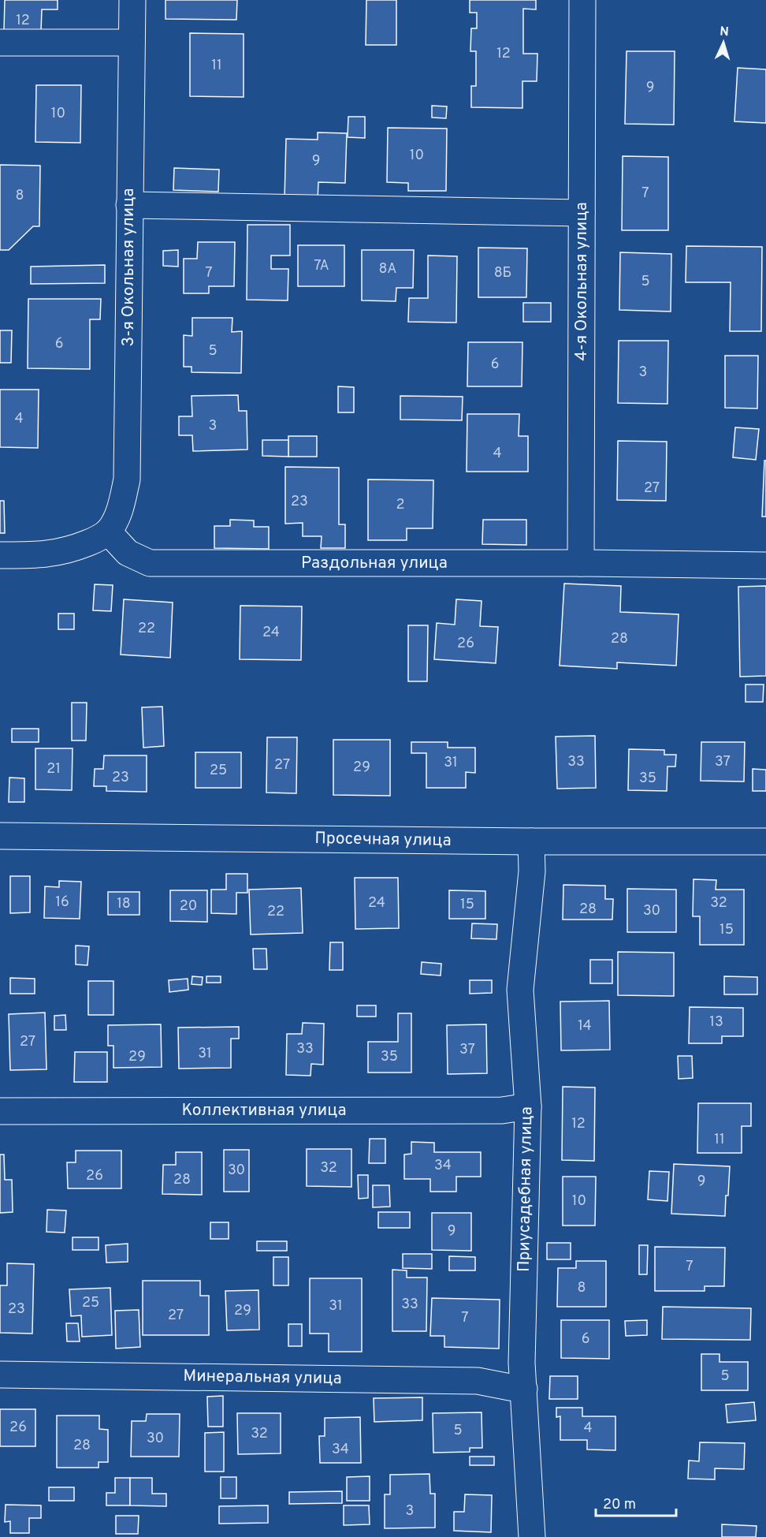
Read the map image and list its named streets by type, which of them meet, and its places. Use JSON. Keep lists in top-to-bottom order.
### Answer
{
  "streets": {
    "street": [
      "3-я Окольная улица",
      "4-я Окольная улица",
      "Раздольная улица",
      "Просечная улица",
      "Коллективная улица",
      "Приусадебная улица",
      "Минеральная улица"
    ]
  },
  "crossings": [
    ["3-я Окольная улица", "Раздольная улица"],
    ["4-я Окольная улица", "Раздольная улица"],
    ["Просечная улица", "Приусадебная улица"],
    ["Коллективная улица", "Приусадебная улица"],
    ["Приусадебная улица", "Минеральная улица"]
  ],
  "house_numbers": [
    "12",
    "12",
    "11",
    "9",
    "10",
    "10",
    "9",
    "7",
    "8",
    "7А",
    "8А",
    "7",
    "8Б",
    "5",
    "6",
    "5",
    "6",
    "3",
    "4",
    "3",
    "4",
    "27",
    "23",
    "2",
    "22",
    "24",
    "28",
    "26",
    "33",
    "37",
    "31",
    "27",
    "29",
    "21",
    "25",
    "23",
    "35",
    "16",
    "24",
    "32",
    "18",
    "15",
    "20",
    "28",
    "30",
    "22",
    "15",
    "13",
    "14",
    "27",
    "33",
    "37",
    "31",
    "29",
    "35",
    "12",
    "11",
    "34",
    "32",
    "30",
    "26",
    "28",
    "9",
    "10",
    "9",
    "7",
    "8",
    "25",
    "33",
    "31",
    "23",
    "29",
    "27",
    "7",
    "6",
    "5",
    "26",
    "4",
    "5",
    "32",
    "30",
    "28",
    "34",
    "3"
  ],
  "scale_bar": "20 m",
  "north": "top"
}
